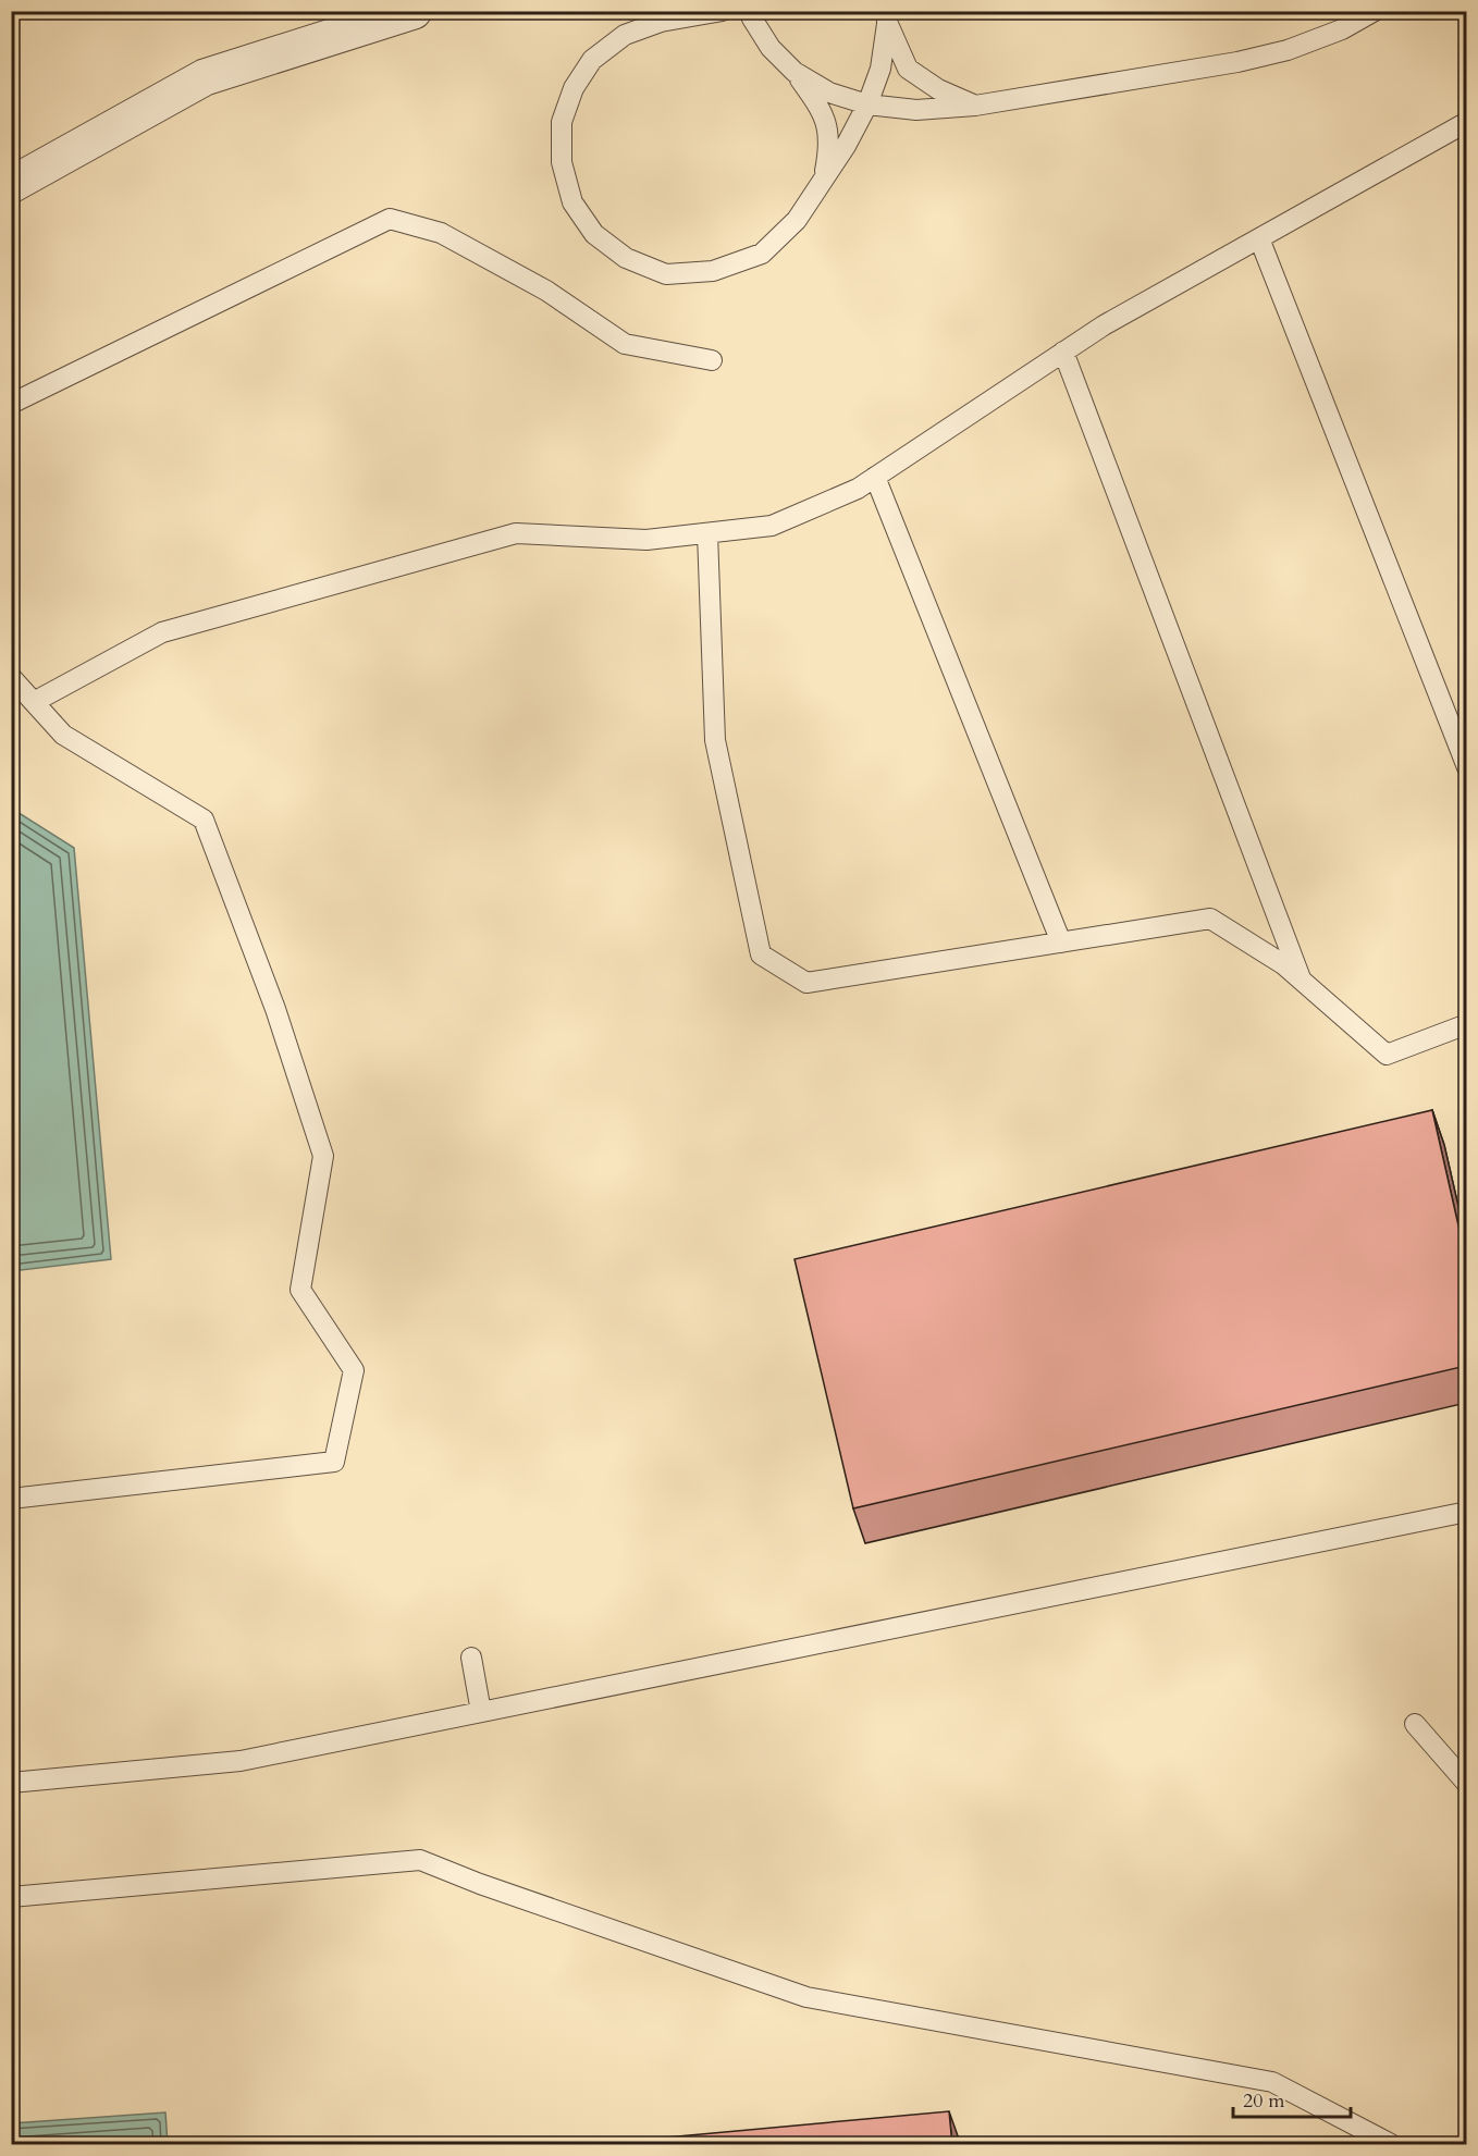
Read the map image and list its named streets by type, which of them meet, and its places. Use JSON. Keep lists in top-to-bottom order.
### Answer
{
  "scale_bar": "20 m"
}
